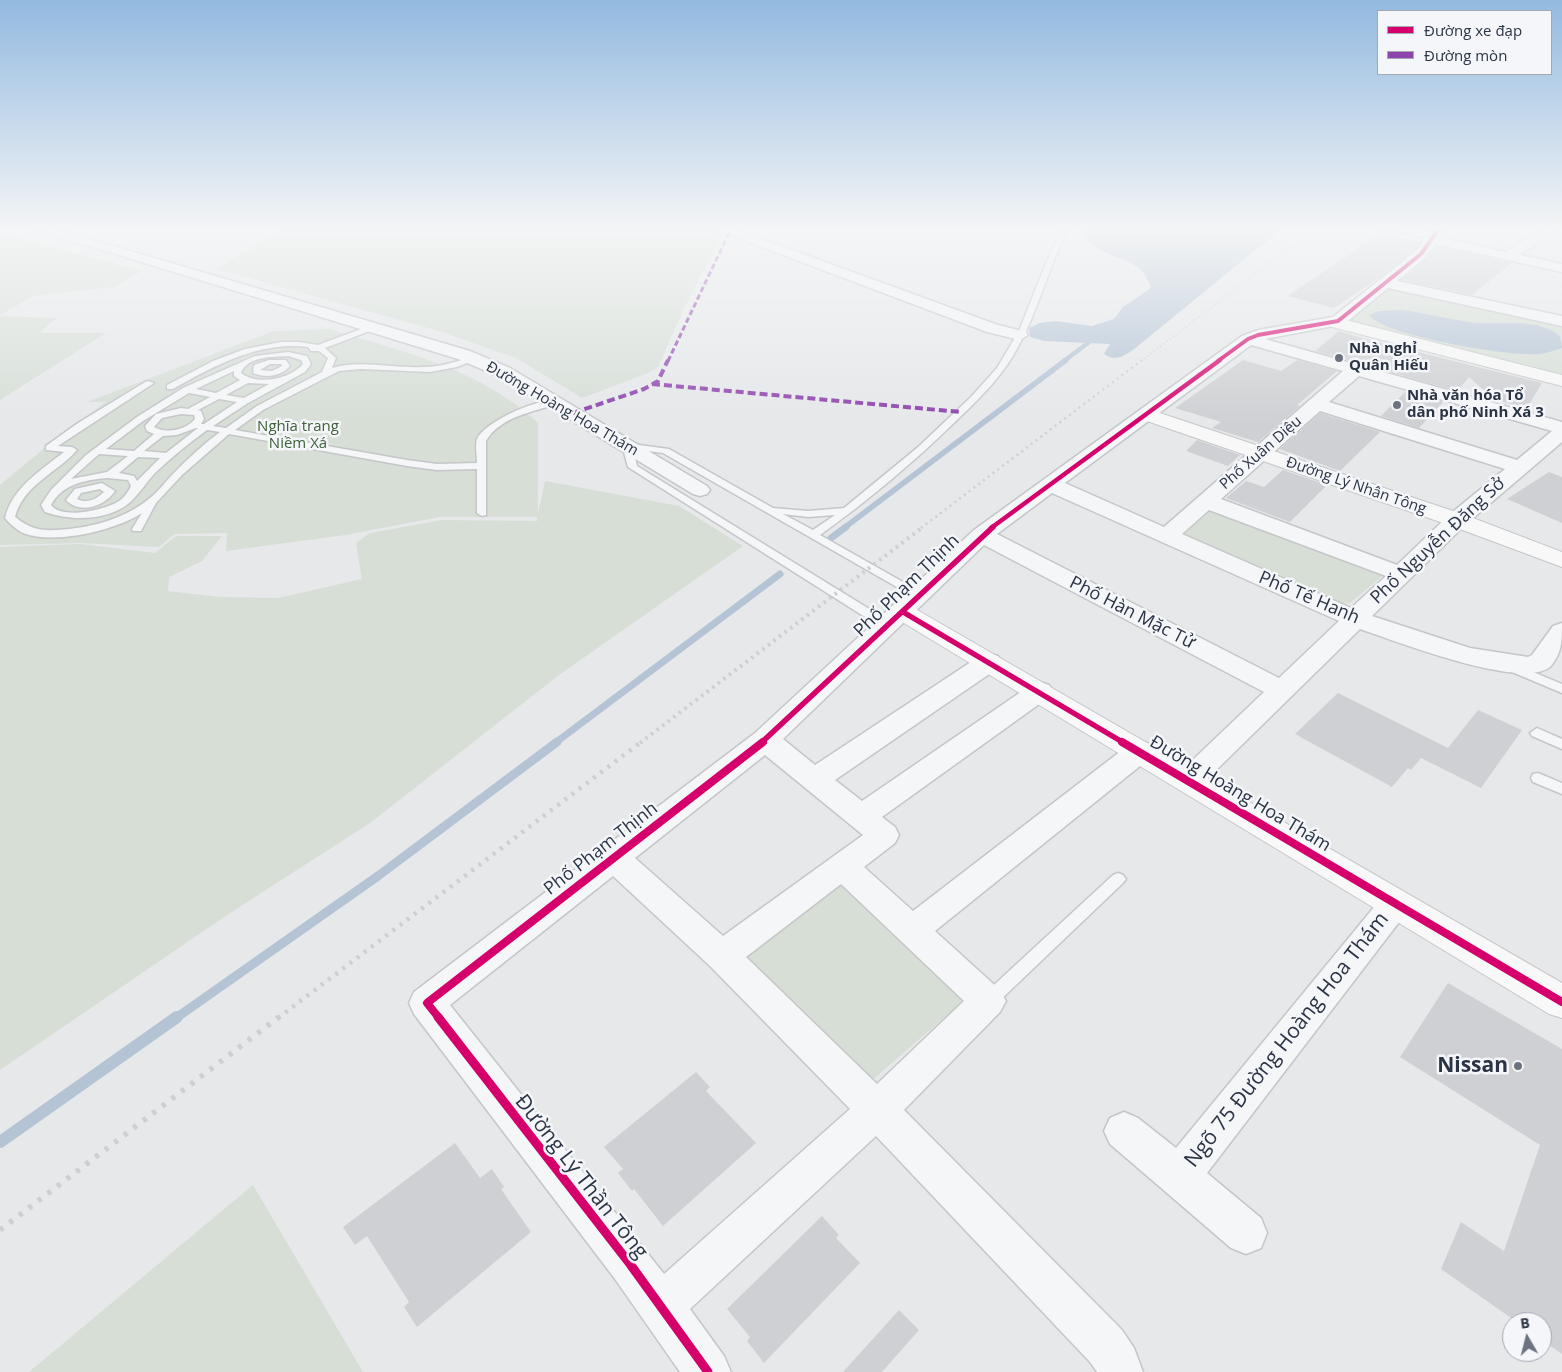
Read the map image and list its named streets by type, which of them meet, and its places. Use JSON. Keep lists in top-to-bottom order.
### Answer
{
  "streets": {
    "street": [
      "Đường Hoàng Hoa Thám",
      "Phố Xuân Diệu",
      "Đường Lý Nhân Tông",
      "Phố Nguyễn Đăng Sở",
      "Phố Phạm Thịnh",
      "Phố Tế Hanh",
      "Phố Hàn Mặc Tử",
      "Ngõ 75 Đường Hoàng Hoa Thám",
      "Đường Lý Thần Tông"
    ]
  },
  "crossings": [
    ["Đường Hoàng Hoa Thám", "Phố Nguyễn Đăng Sở"],
    ["Đường Hoàng Hoa Thám", "Phố Phạm Thịnh"],
    ["Đường Hoàng Hoa Thám", "Ngõ 75 Đường Hoàng Hoa Thám"],
    ["Phố Xuân Diệu", "Đường Lý Nhân Tông"],
    ["Phố Xuân Diệu", "Phố Tế Hanh"],
    ["Đường Lý Nhân Tông", "Phố Nguyễn Đăng Sở"],
    ["Đường Lý Nhân Tông", "Phố Phạm Thịnh"],
    ["Phố Nguyễn Đăng Sở", "Phố Tế Hanh"],
    ["Phố Nguyễn Đăng Sở", "Phố Hàn Mặc Tử"],
    ["Phố Phạm Thịnh", "Phố Tế Hanh"],
    ["Phố Phạm Thịnh", "Phố Hàn Mặc Tử"],
    ["Phố Phạm Thịnh", "Đường Lý Thần Tông"]
  ],
  "parks": ["Nghĩa trang Niềm Xá"],
  "places": ["Nhà nghỉ Quân Hiếu", "Nhà văn hóa Tổ dân phố Ninh Xá 3", "Nissan"],
  "legend": ["Đường xe đạp", "Đường mòn"],
  "north": "top"
}
